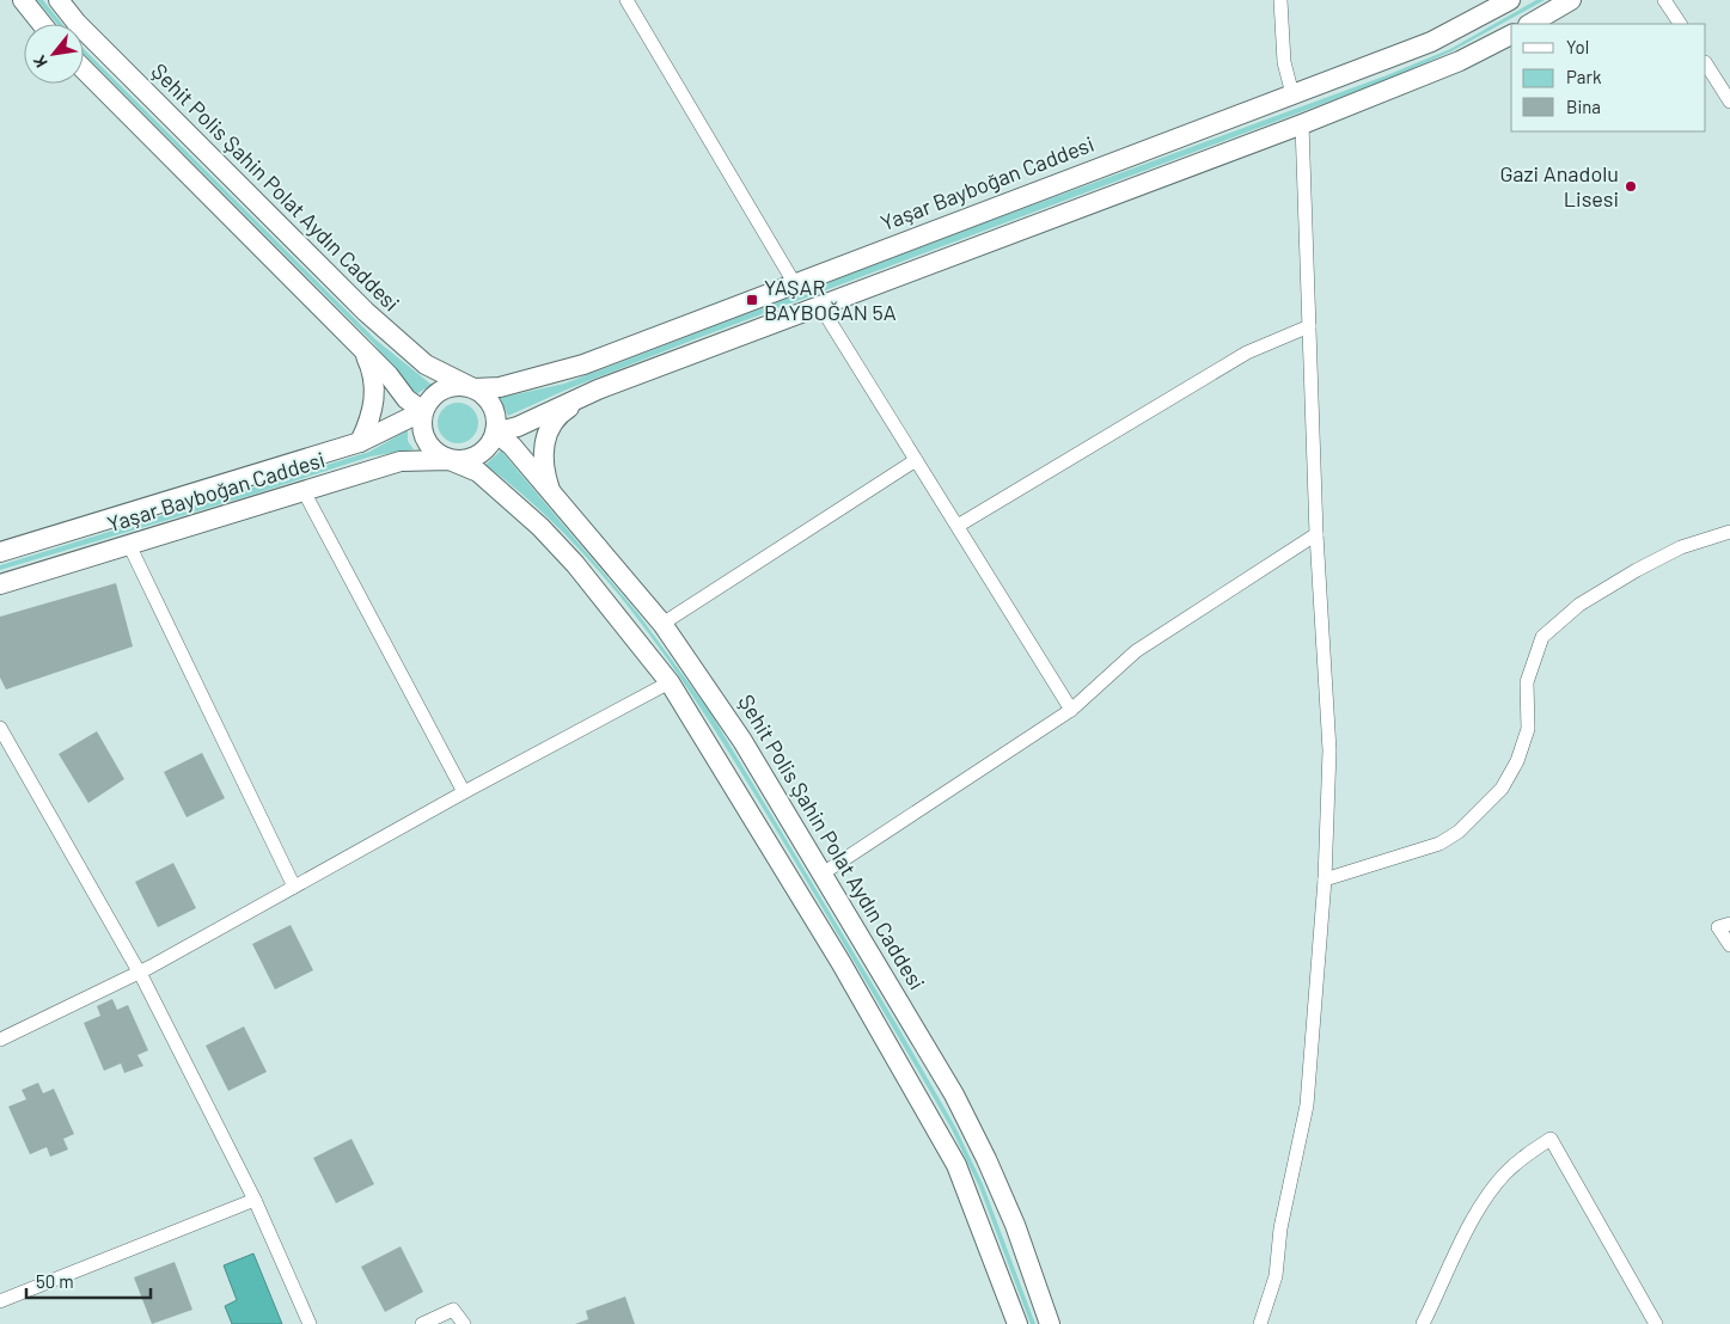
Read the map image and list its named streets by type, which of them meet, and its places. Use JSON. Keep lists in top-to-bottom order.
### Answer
{
  "streets": {
    "main road": ["Yaşar Bayboğan Caddesi", "Şehit Polis Şahin Polat Aydın Caddesi"]
  },
  "crossings": [
    ["Yaşar Bayboğan Caddesi", "Şehit Polis Şahin Polat Aydın Caddesi"]
  ],
  "places": {
    "other": ["Gazi Anadolu Lisesi"],
    "transit": ["YAŞAR BAYBOĞAN 5A"]
  },
  "legend": ["Yol", "Park", "Bina"],
  "scale_bar": "50 m",
  "north": "bottom left"
}
